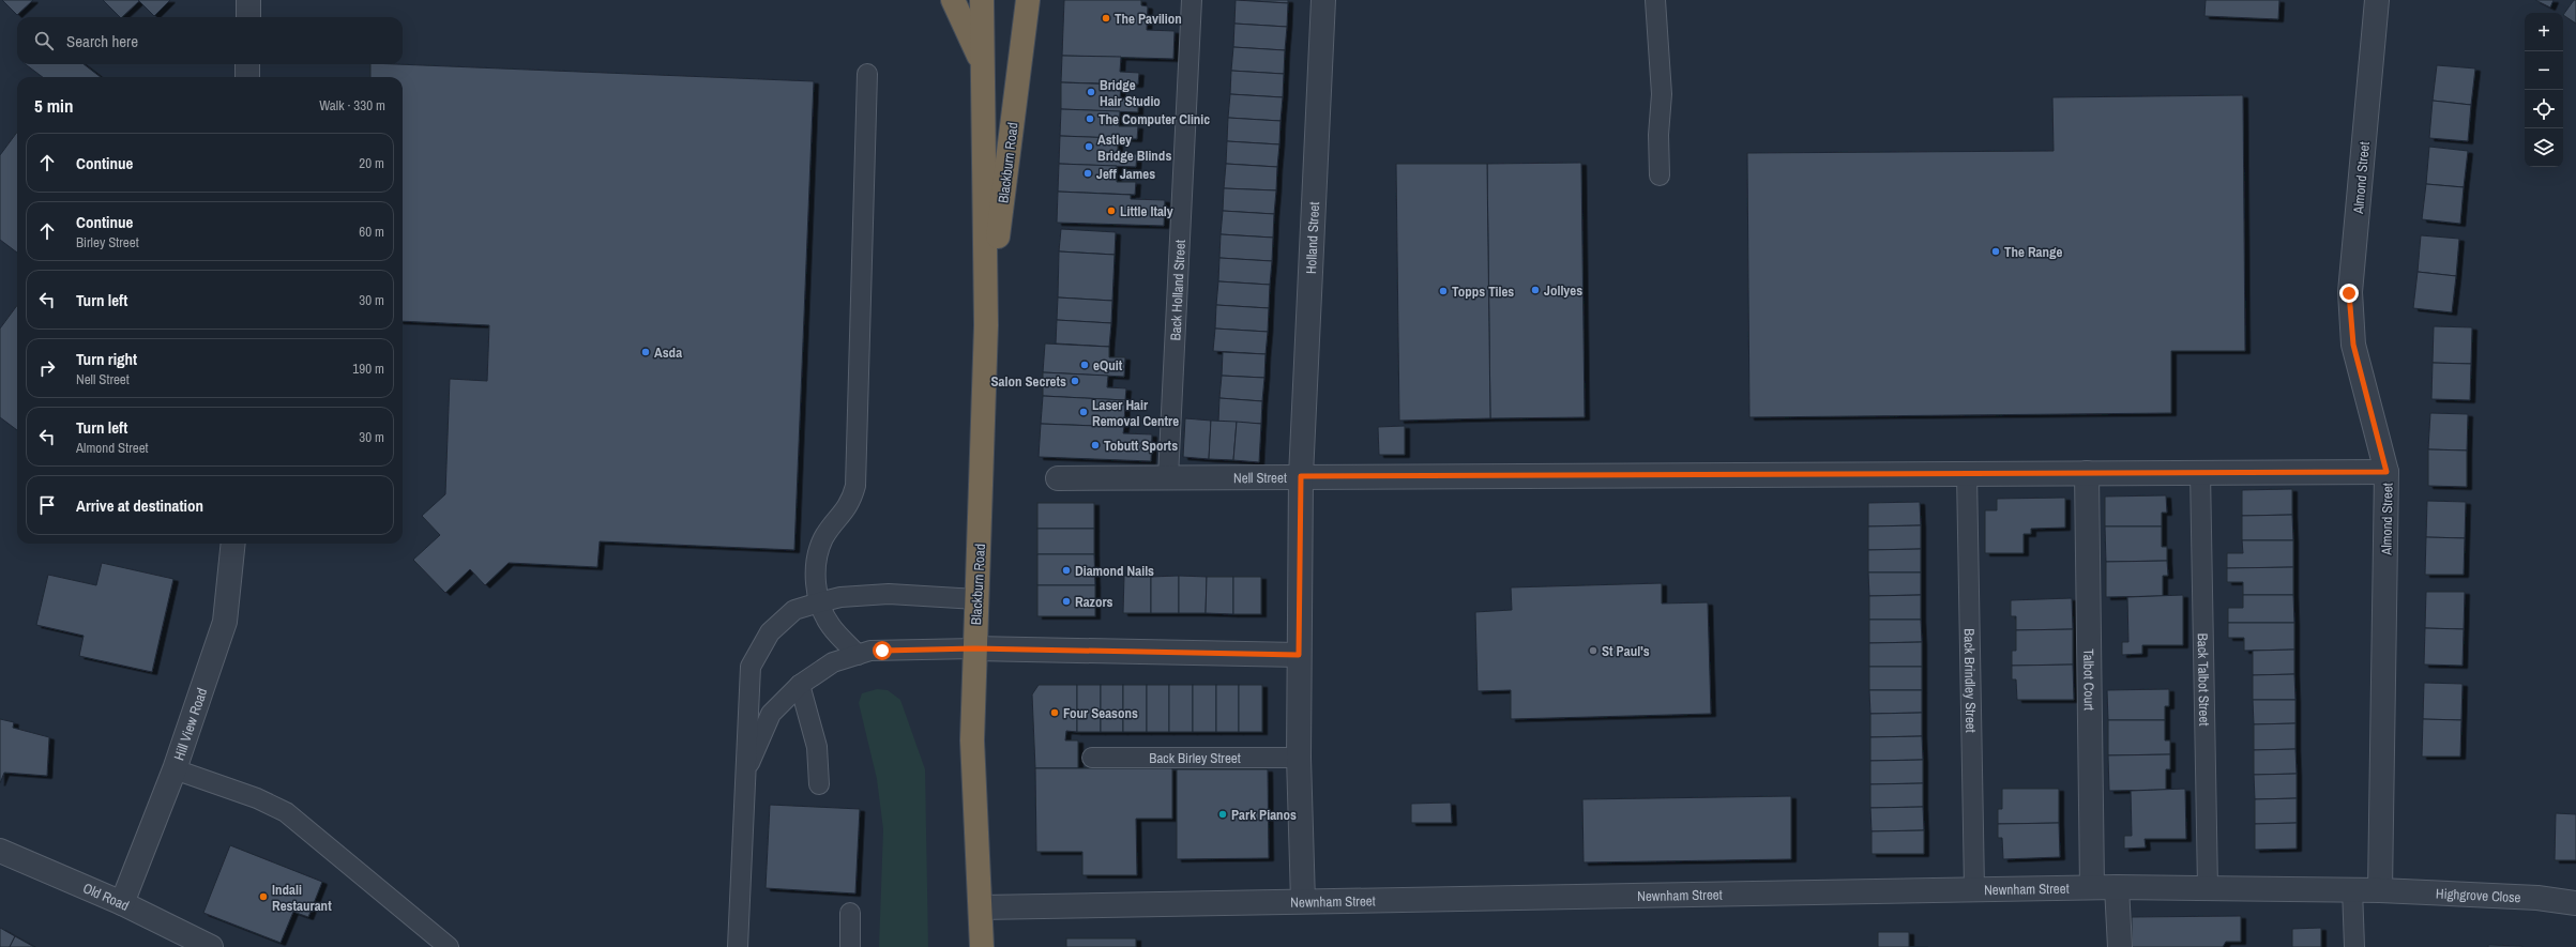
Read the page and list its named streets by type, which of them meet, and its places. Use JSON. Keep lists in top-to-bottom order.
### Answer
{
  "streets": {
    "highway": ["Blackburn Road"],
    "street": [
      "Almond Street",
      "Holland Street",
      "Nell Street",
      "Talbot Court",
      "Hill View Road",
      "Newnham Street",
      "Highgrove Close",
      "Old Road"
    ],
    "lane": [
      "Back Holland Street",
      "Back Talbot Street",
      "Back Brindley Street",
      "Back Birley Street"
    ]
  },
  "crossings": [
    ["Blackburn Road", "Newnham Street"],
    ["Almond Street", "Nell Street"],
    ["Almond Street", "Newnham Street"],
    ["Almond Street", "Highgrove Close"],
    ["Holland Street", "Nell Street"],
    ["Holland Street", "Back Birley Street"],
    ["Holland Street", "Newnham Street"],
    ["Back Holland Street", "Nell Street"],
    ["Nell Street", "Talbot Court"],
    ["Nell Street", "Back Talbot Street"],
    ["Nell Street", "Back Brindley Street"],
    ["Talbot Court", "Newnham Street"],
    ["Back Talbot Street", "Newnham Street"],
    ["Back Brindley Street", "Newnham Street"],
    ["Hill View Road", "Old Road"],
    ["Newnham Street", "Highgrove Close"]
  ],
  "places": [
    "The Pavilion",
    "Bridge Hair Studio",
    "The Computer Clinic",
    "Astley Bridge Blinds",
    "Jeff James",
    "Little Italy",
    "The Range",
    "Jollyes",
    "Topps Tiles",
    "Asda",
    "eQuit",
    "Salon Secrets",
    "Laser Hair Removal Centre",
    "Tobutt Sports",
    "Diamond Nails",
    "Razors",
    "St Paul's",
    "Four Seasons",
    "Park Pianos",
    "Indali Restaurant"
  ],
  "page": {
    "map_buttons": ["+", "−"],
    "search": "Search here",
    "heading": ["5 min", "Walk · 330 m"],
    "list": [
      ["Continue", "20 m"],
      ["Continue", "Birley Street", "60 m"],
      ["Turn left", "30 m"],
      ["Turn right", "Nell Street", "190 m"],
      ["Turn left", "Almond Street", "30 m"],
      "Arrive at destination"
    ]
  }
}
